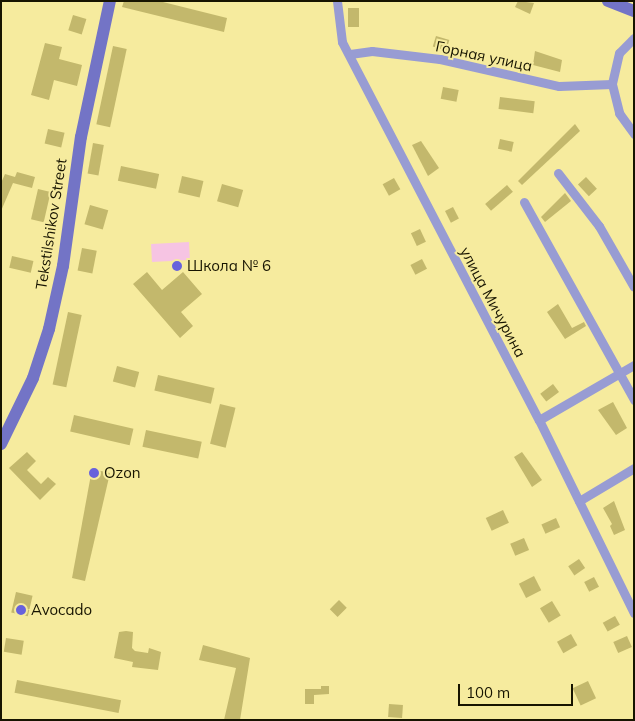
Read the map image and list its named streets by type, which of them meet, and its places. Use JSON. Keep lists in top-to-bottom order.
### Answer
{
  "streets": {
    "main road": ["Tekstilshikov Street"],
    "street": ["Горная улица", "улица Мичурина"]
  },
  "crossings": [
    ["Горная улица", "улица Мичурина"]
  ],
  "places": ["Школа № 6", "Ozon", "Avocado"],
  "scale_bar": "100 m"
}
